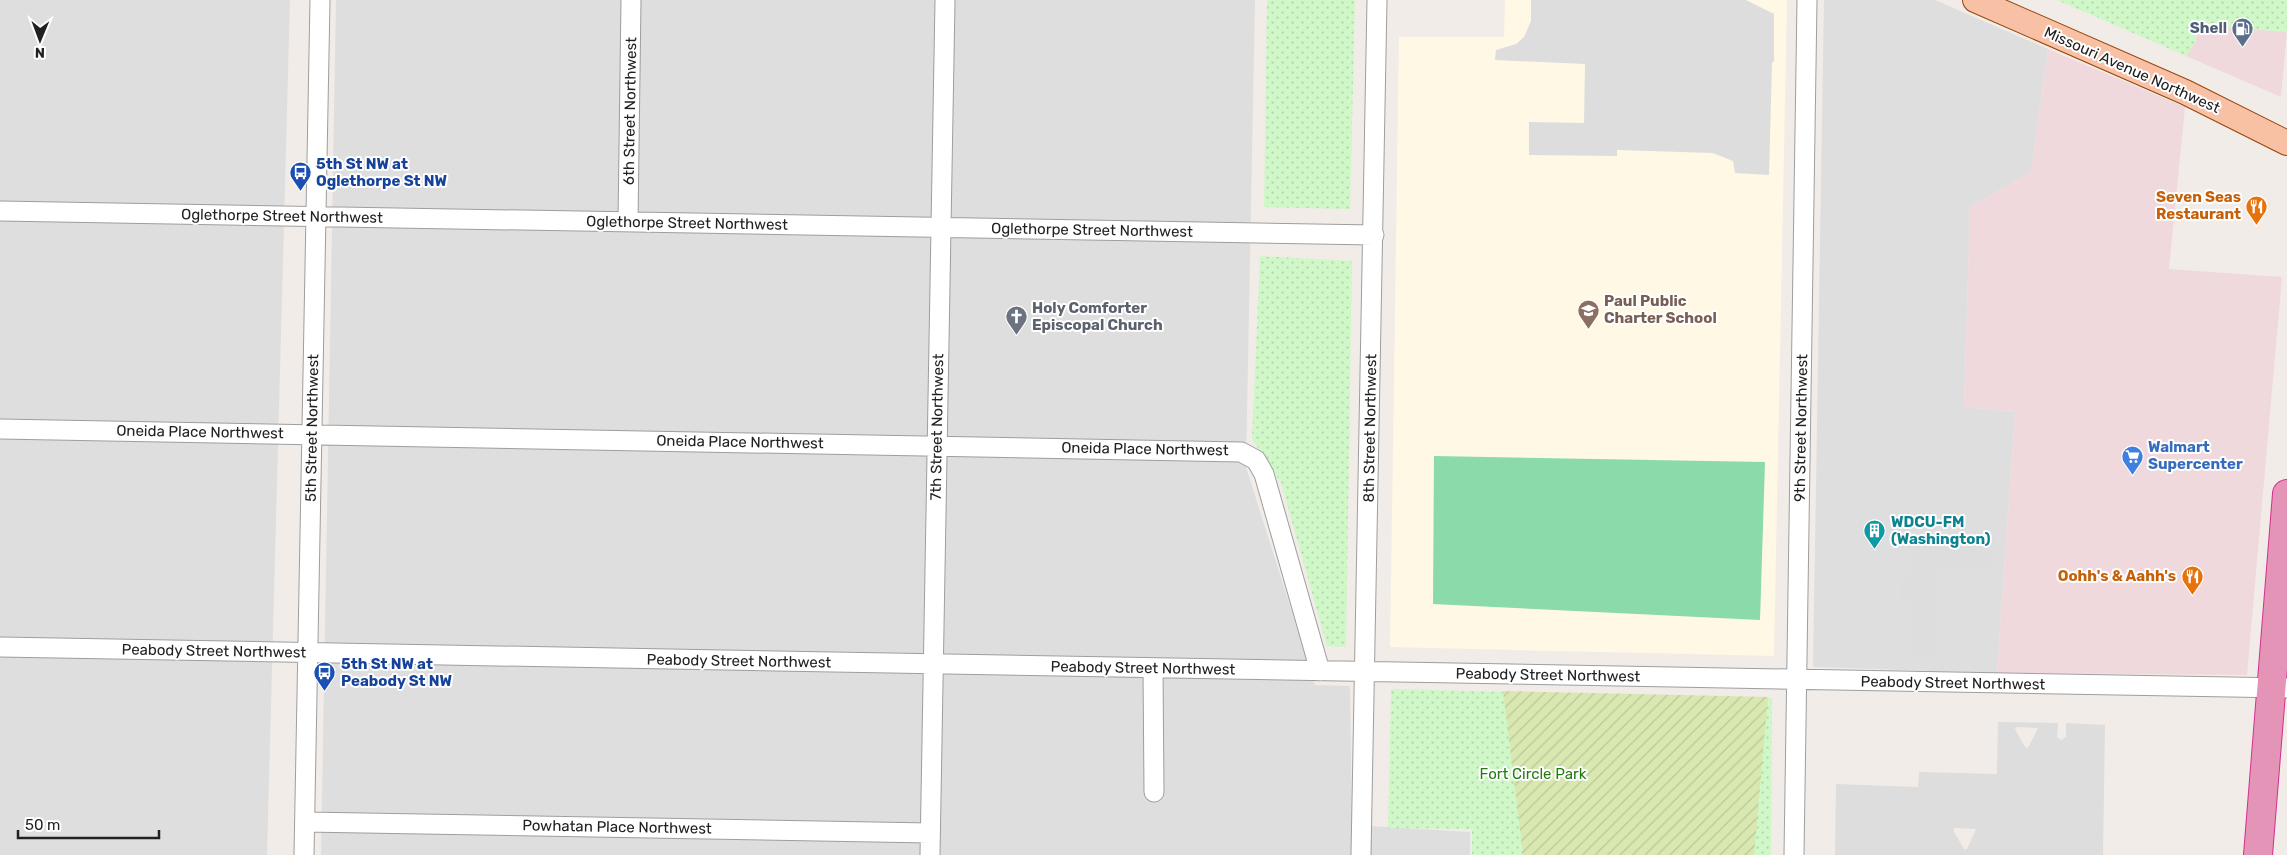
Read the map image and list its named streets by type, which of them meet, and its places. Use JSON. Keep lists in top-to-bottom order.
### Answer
{
  "streets": {
    "main road": ["Missouri Avenue Northwest"],
    "street": [
      "6th Street Northwest",
      "Oglethorpe Street Northwest",
      "7th Street Northwest",
      "5th Street Northwest",
      "8th Street Northwest",
      "9th Street Northwest",
      "Oneida Place Northwest",
      "Peabody Street Northwest",
      "Powhatan Place Northwest"
    ]
  },
  "crossings": [
    ["6th Street Northwest", "Oglethorpe Street Northwest"],
    ["Oglethorpe Street Northwest", "7th Street Northwest"],
    ["Oglethorpe Street Northwest", "5th Street Northwest"],
    ["Oglethorpe Street Northwest", "8th Street Northwest"],
    ["7th Street Northwest", "Oneida Place Northwest"],
    ["7th Street Northwest", "Peabody Street Northwest"],
    ["7th Street Northwest", "Powhatan Place Northwest"],
    ["5th Street Northwest", "Oneida Place Northwest"],
    ["5th Street Northwest", "Peabody Street Northwest"],
    ["5th Street Northwest", "Powhatan Place Northwest"],
    ["8th Street Northwest", "Peabody Street Northwest"],
    ["9th Street Northwest", "Peabody Street Northwest"],
    ["Oneida Place Northwest", "Peabody Street Northwest"]
  ],
  "parks": ["Fort Circle Park"],
  "places": {
    "fuel station": ["Shell"],
    "bus stop": ["5th St NW at Oglethorpe St NW", "5th St NW at Peabody St NW"],
    "restaurant": ["Seven Seas Restaurant", "Oohh's & Aahh's"],
    "school or university": ["Paul Public Charter School"],
    "church": ["Holy Comforter Episcopal Church"],
    "supermarket": ["Walmart Supercenter"],
    "building": ["WDCU-FM (Washington)"]
  },
  "scale_bar": "50 m",
  "north": "bottom"
}
